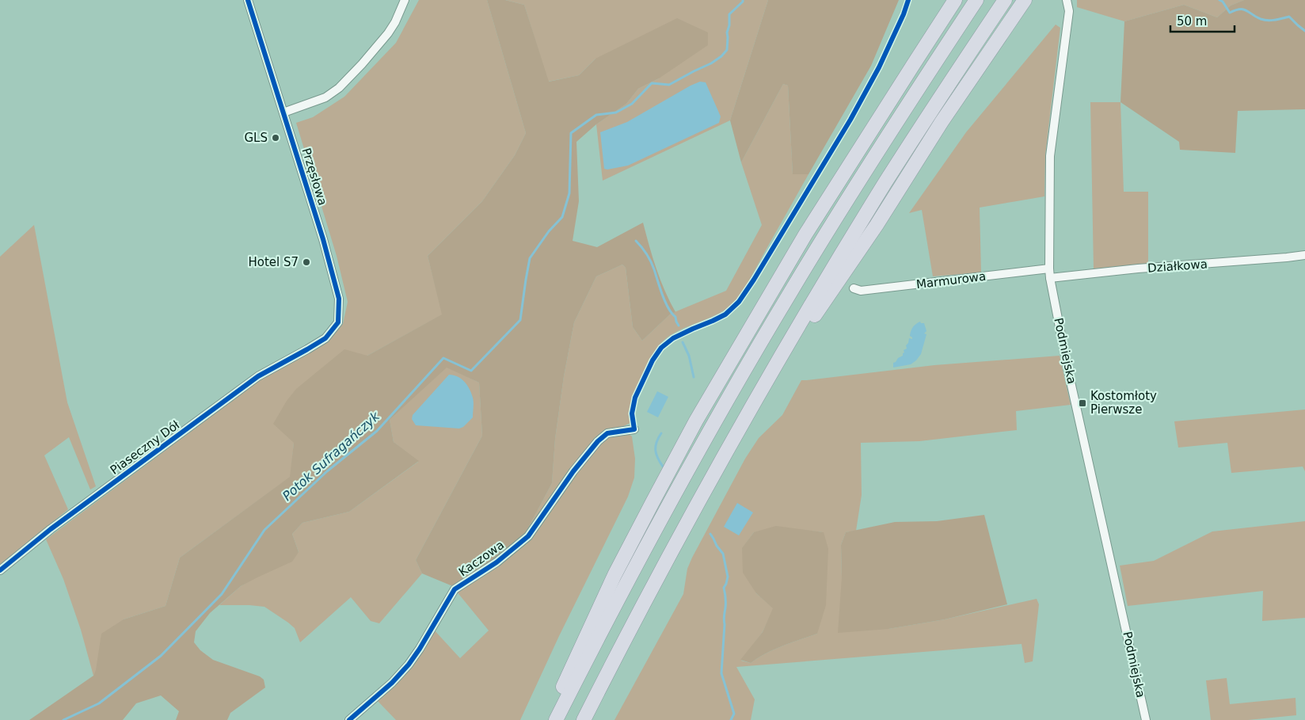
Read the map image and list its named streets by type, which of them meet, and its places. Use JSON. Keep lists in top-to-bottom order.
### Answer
{
  "streets": {
    "street": [
      "Przęsłowa",
      "Działkowa",
      "Marmurowa",
      "Podmiejska",
      "Piaseczny Dół",
      "Kaczowa"
    ]
  },
  "crossings": [
    ["Przęsłowa", "Piaseczny Dół"],
    ["Działkowa", "Podmiejska"],
    ["Marmurowa", "Podmiejska"]
  ],
  "water": ["Potok Sufragańczyk"],
  "places": {
    "other": ["GLS", "Hotel S7"],
    "transit": ["Kostomłoty Pierwsze"]
  },
  "scale_bar": "50 m"
}
